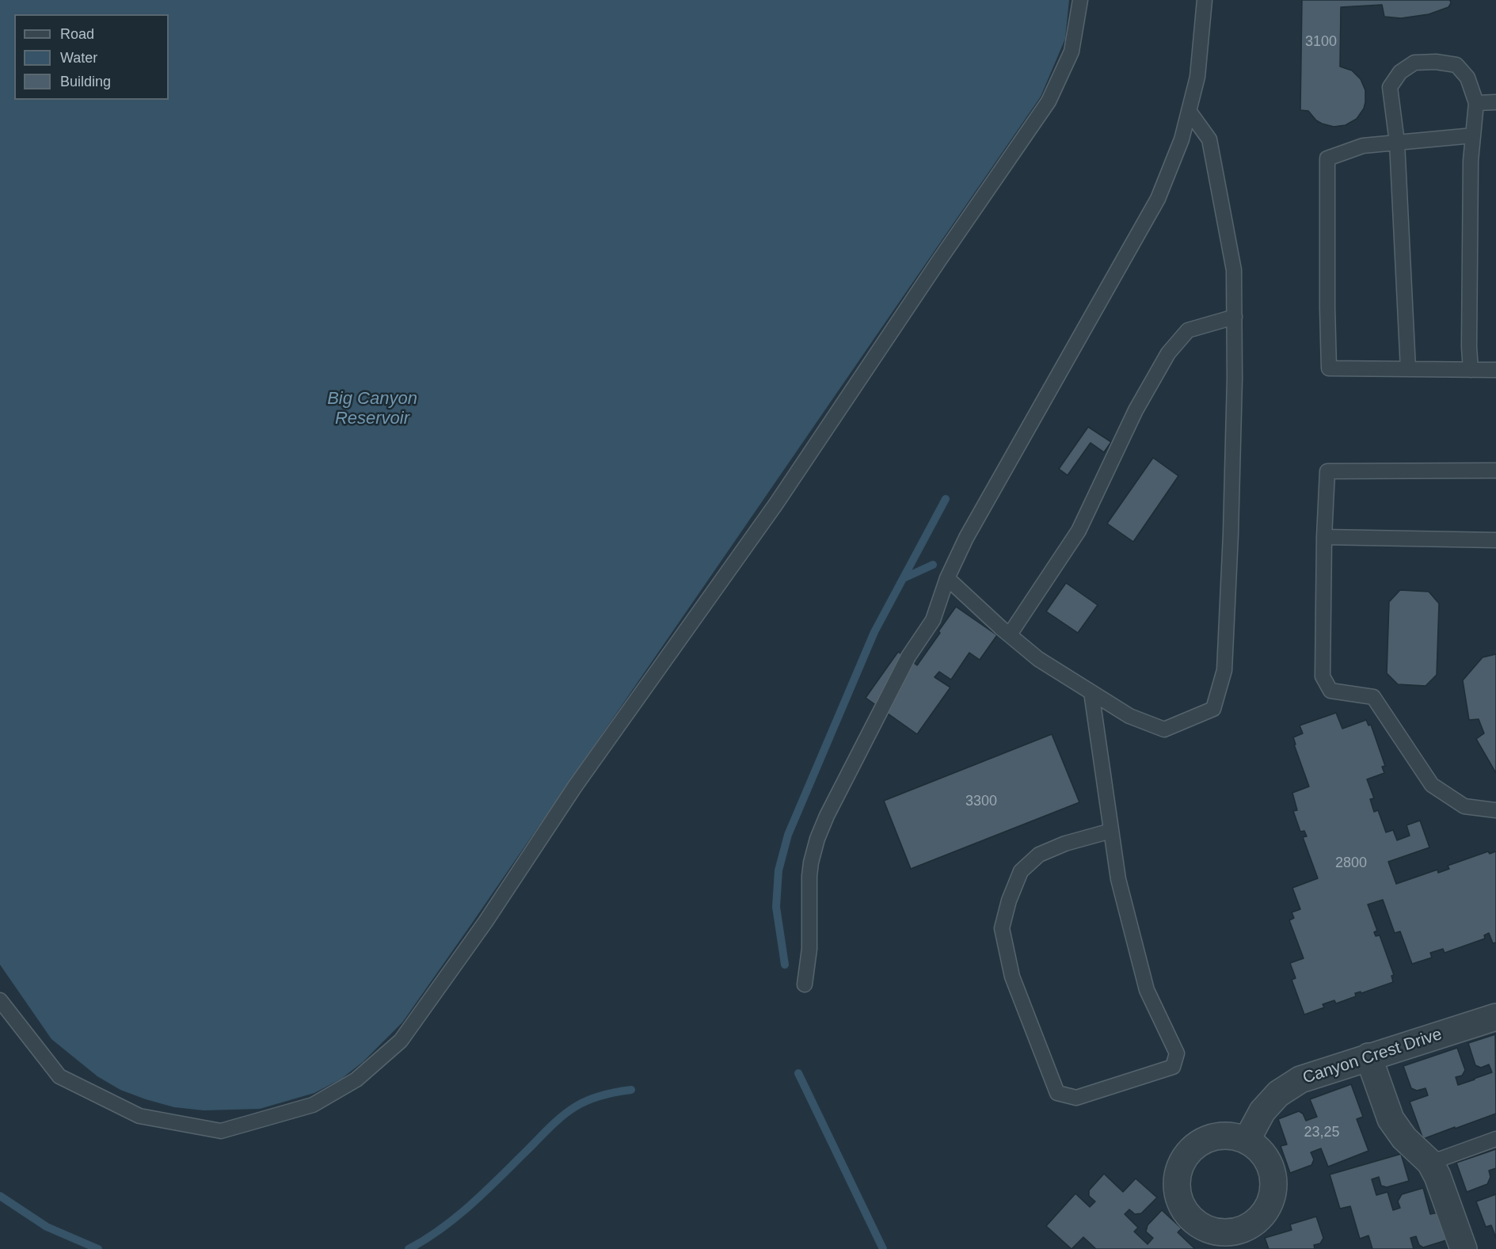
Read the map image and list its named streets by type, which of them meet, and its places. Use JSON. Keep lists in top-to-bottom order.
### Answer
{
  "streets": {
    "street": ["Canyon Crest Drive"]
  },
  "water": ["Big Canyon Reservoir"],
  "house_numbers": [
    "3100",
    "3300",
    "2800",
    "23,25"
  ],
  "legend": ["Road", "Water", "Building"]
}
